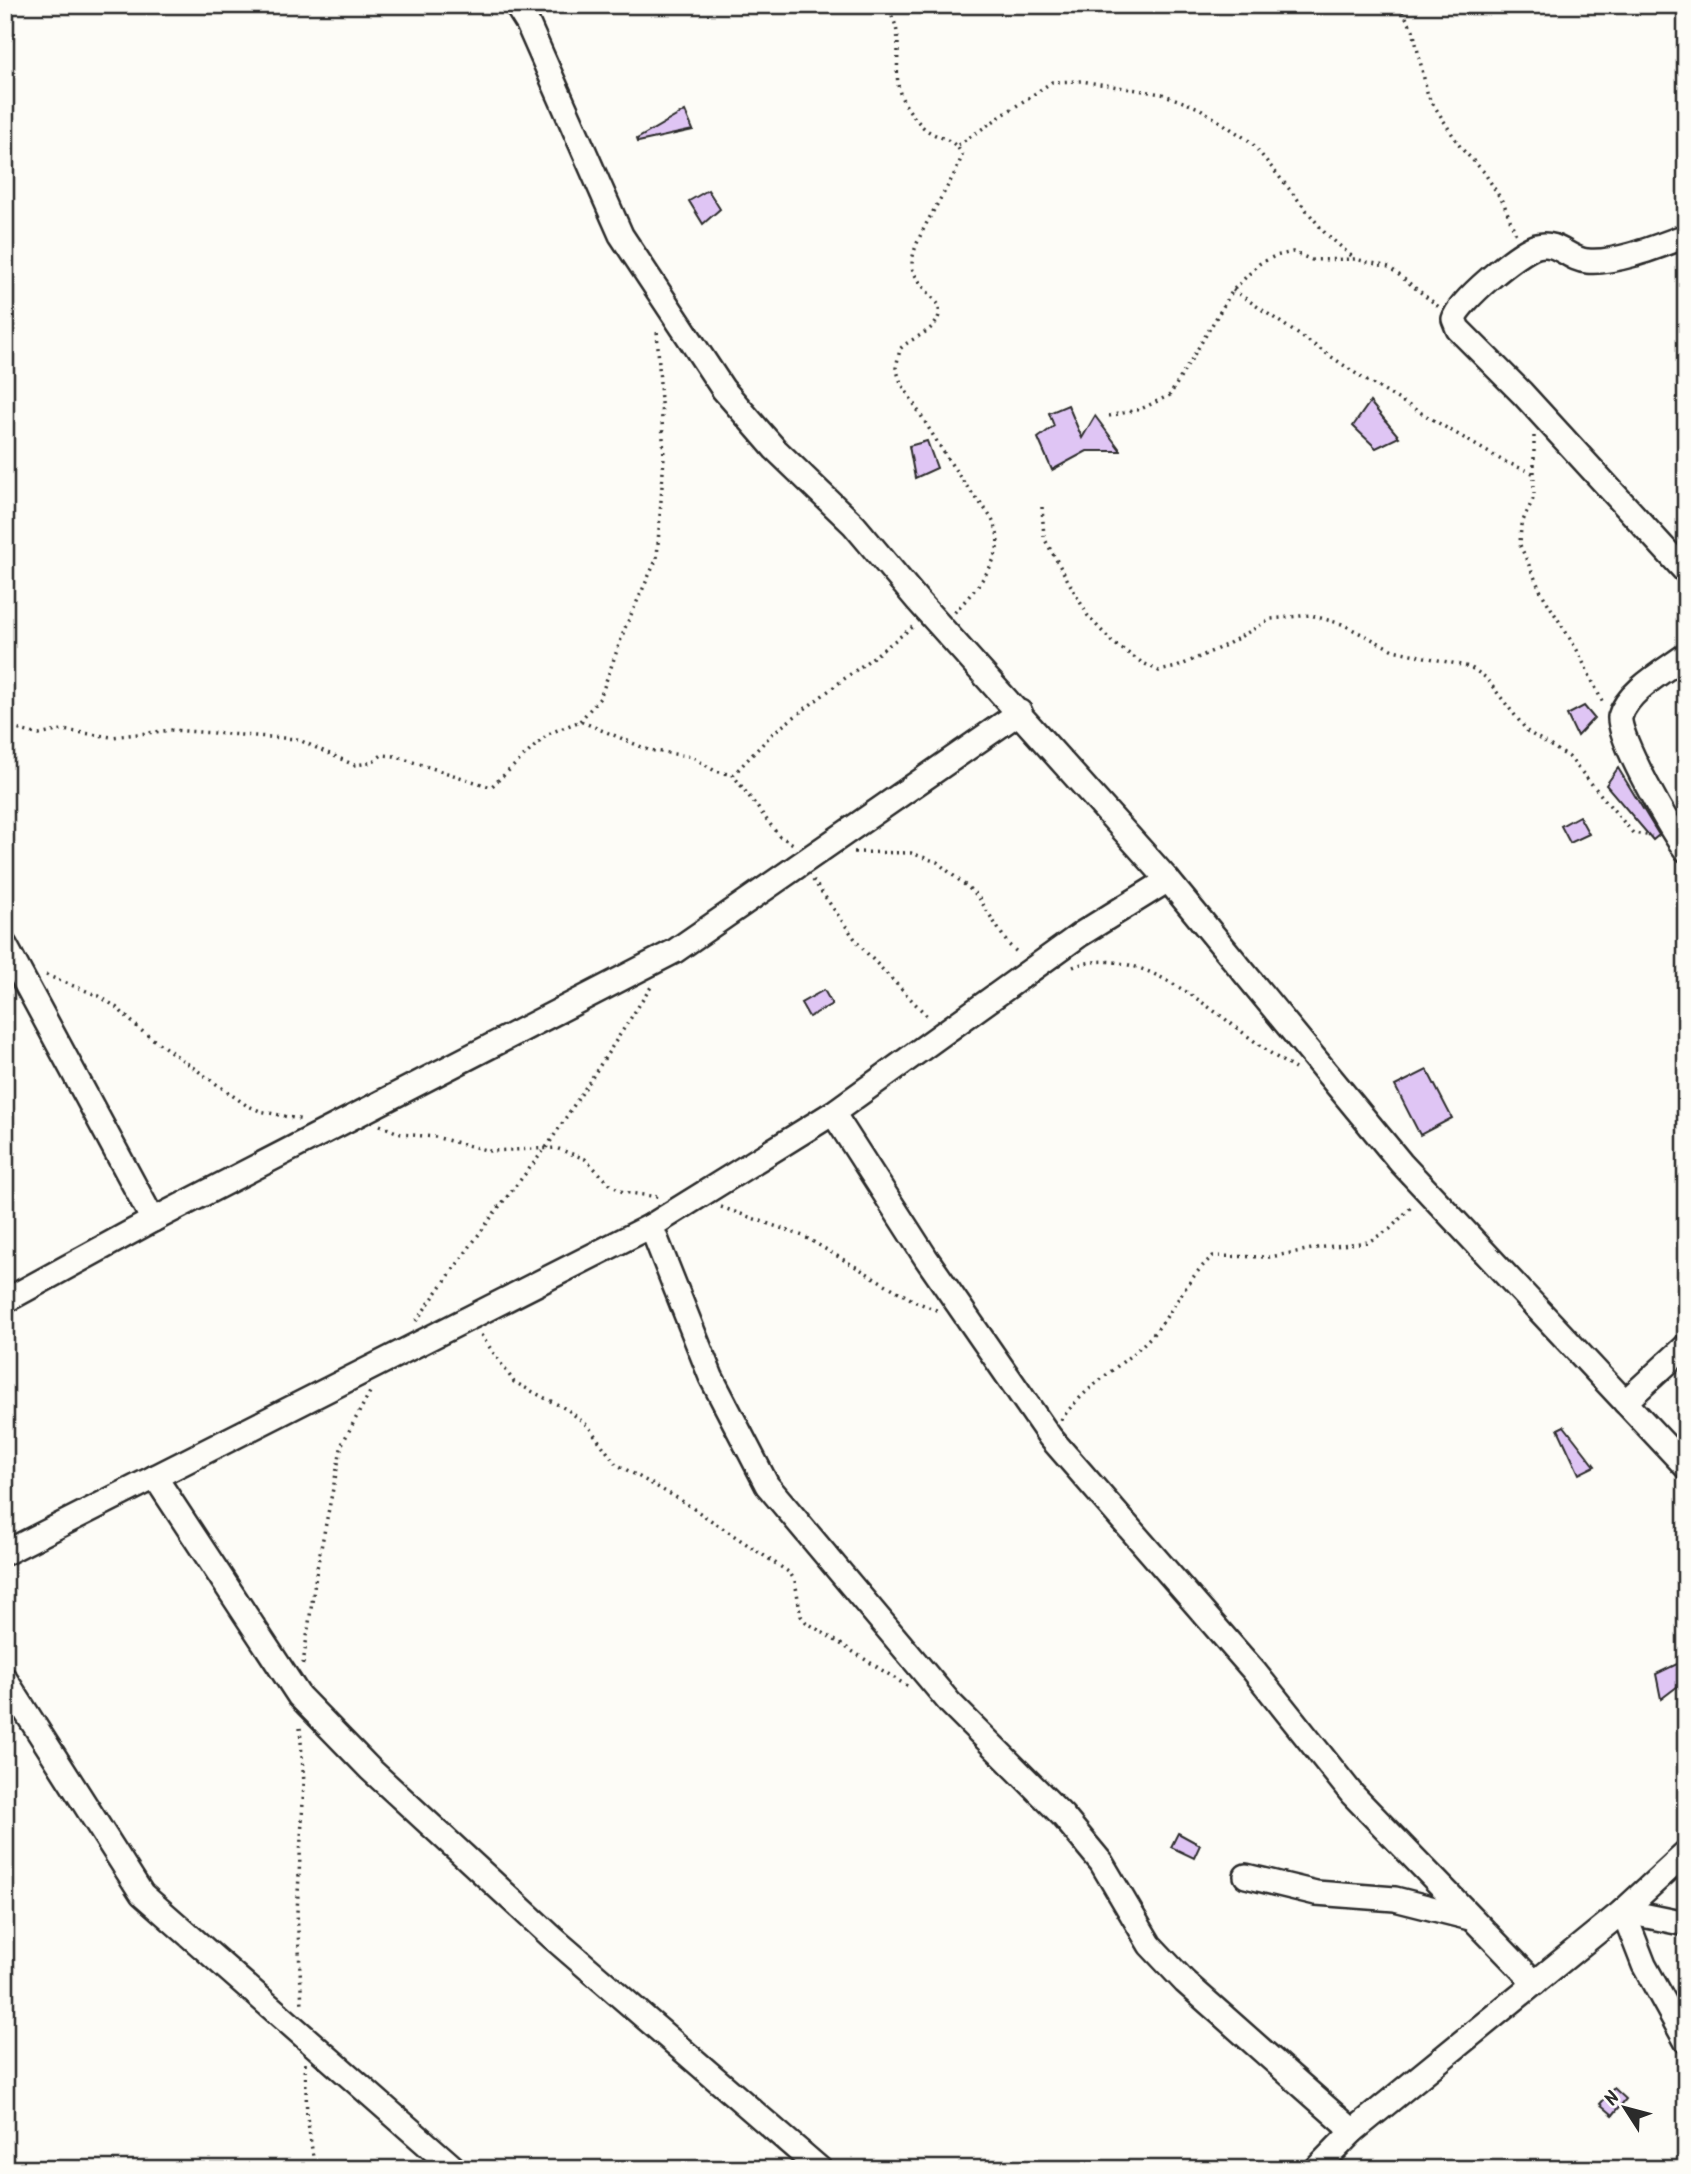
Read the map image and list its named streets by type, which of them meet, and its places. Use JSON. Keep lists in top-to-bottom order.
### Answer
{
  "north": "top left"
}
